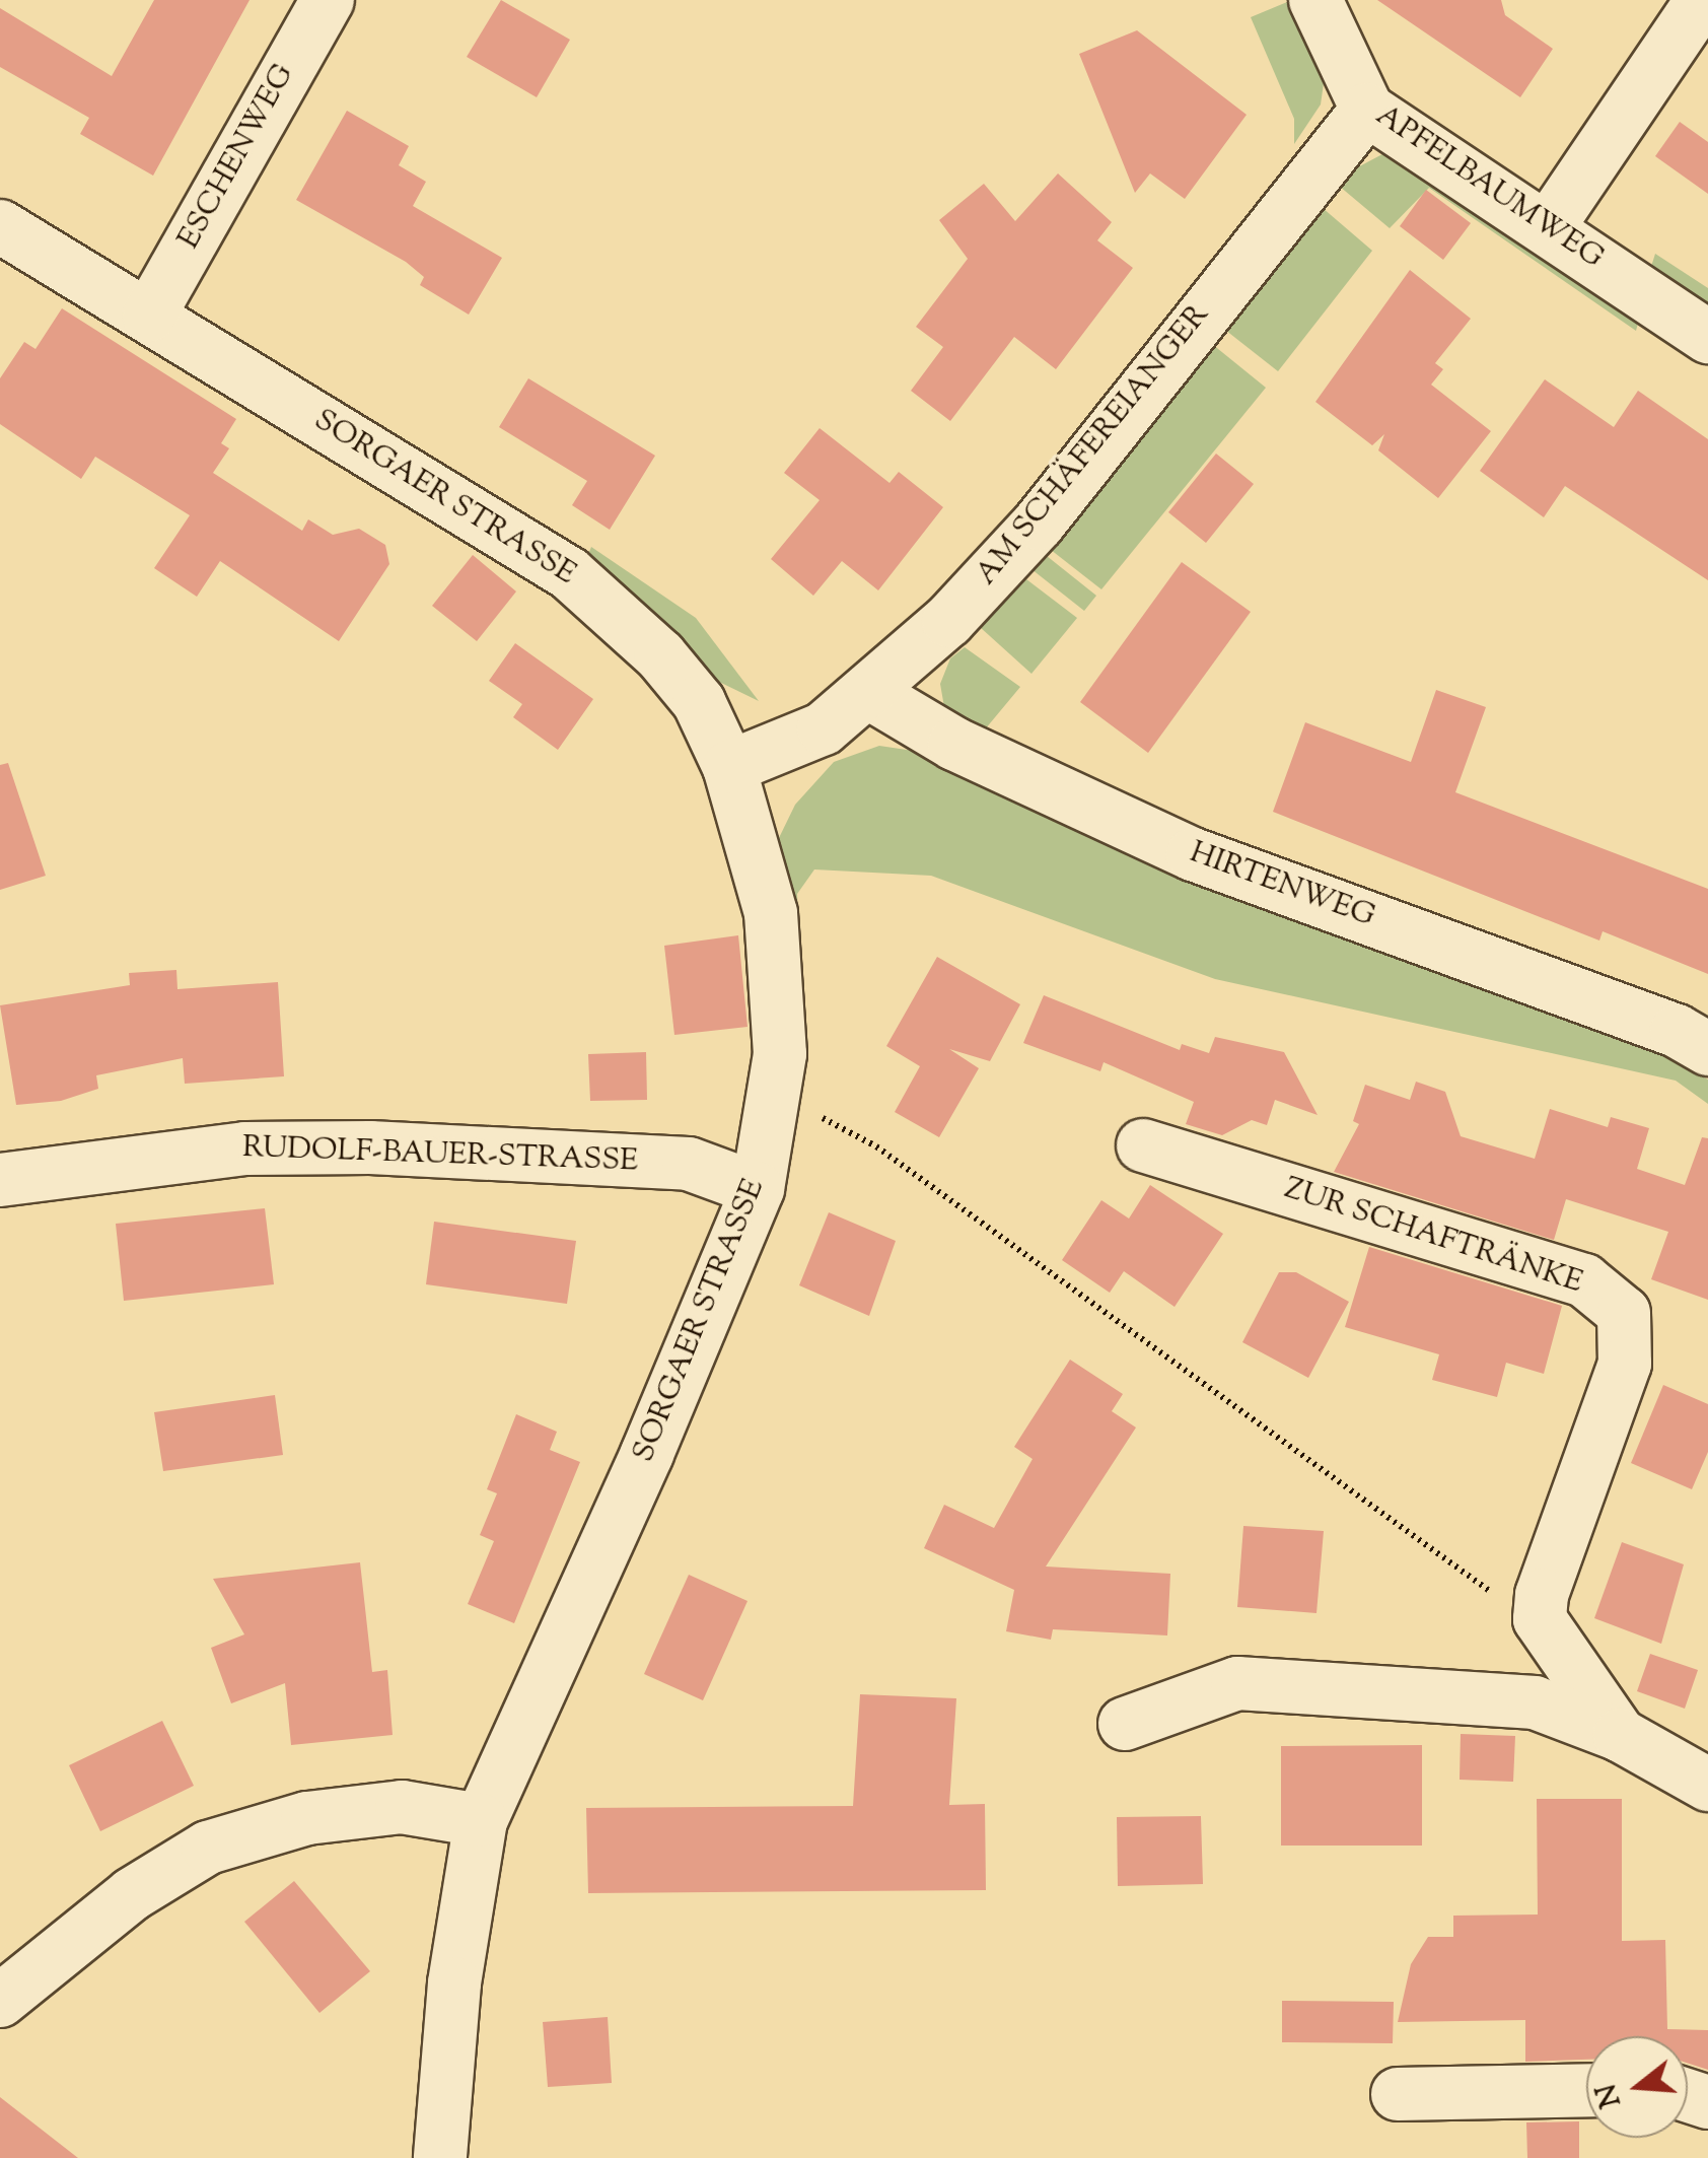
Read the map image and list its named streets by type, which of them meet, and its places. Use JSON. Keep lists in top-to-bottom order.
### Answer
{
  "streets": {
    "street": [
      "ESCHENWEG",
      "APFELBAUMWEG",
      "AM SCHÄFEREIANGER",
      "SORGAER STRASSE",
      "HIRTENWEG",
      "RUDOLF-BAUER-STRASSE",
      "ZUR SCHAFTRÄNKE"
    ]
  },
  "crossings": [
    ["ESCHENWEG", "SORGAER STRASSE"],
    ["APFELBAUMWEG", "AM SCHÄFEREIANGER"],
    ["AM SCHÄFEREIANGER", "SORGAER STRASSE"],
    ["AM SCHÄFEREIANGER", "HIRTENWEG"],
    ["SORGAER STRASSE", "RUDOLF-BAUER-STRASSE"]
  ],
  "north": "left"
}
